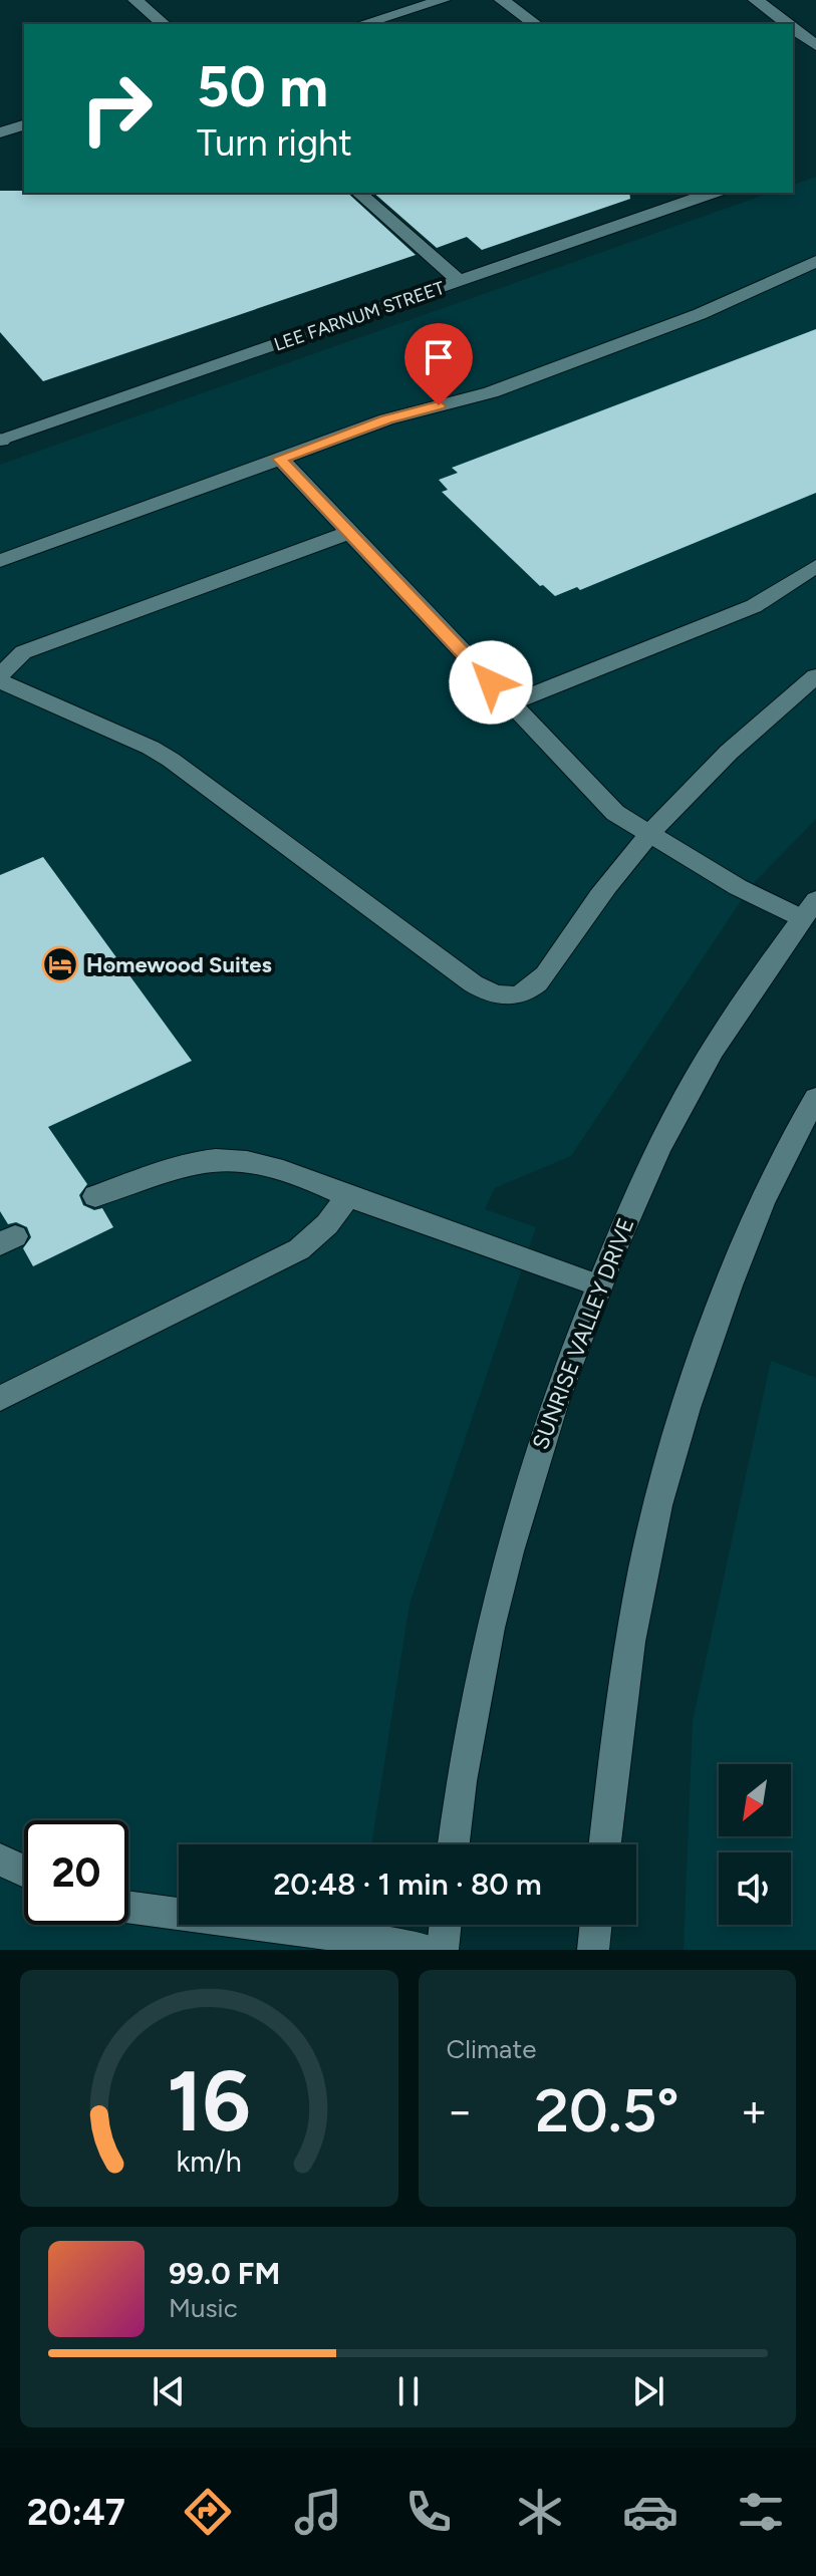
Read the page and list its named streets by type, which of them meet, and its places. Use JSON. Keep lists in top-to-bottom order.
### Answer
{
  "streets": {
    "main road": ["LEE FARNUM STREET", "SUNRISE VALLEY DRIVE"]
  },
  "places": {
    "hotel": ["Homewood Suites"]
  },
  "north": "bottom left",
  "page": {
    "turn": ["50 m", "Turn right"],
    "limit": "20",
    "trip": "20:48 · 1 min · 80 m",
    "tile": "Climate",
    "heat": ["−", "20.5°", "+"],
    "song": ["99.0 FM", "Music"],
    "tabs": "20:47",
    "gauge": ["16", "km/h"]
  }
}
